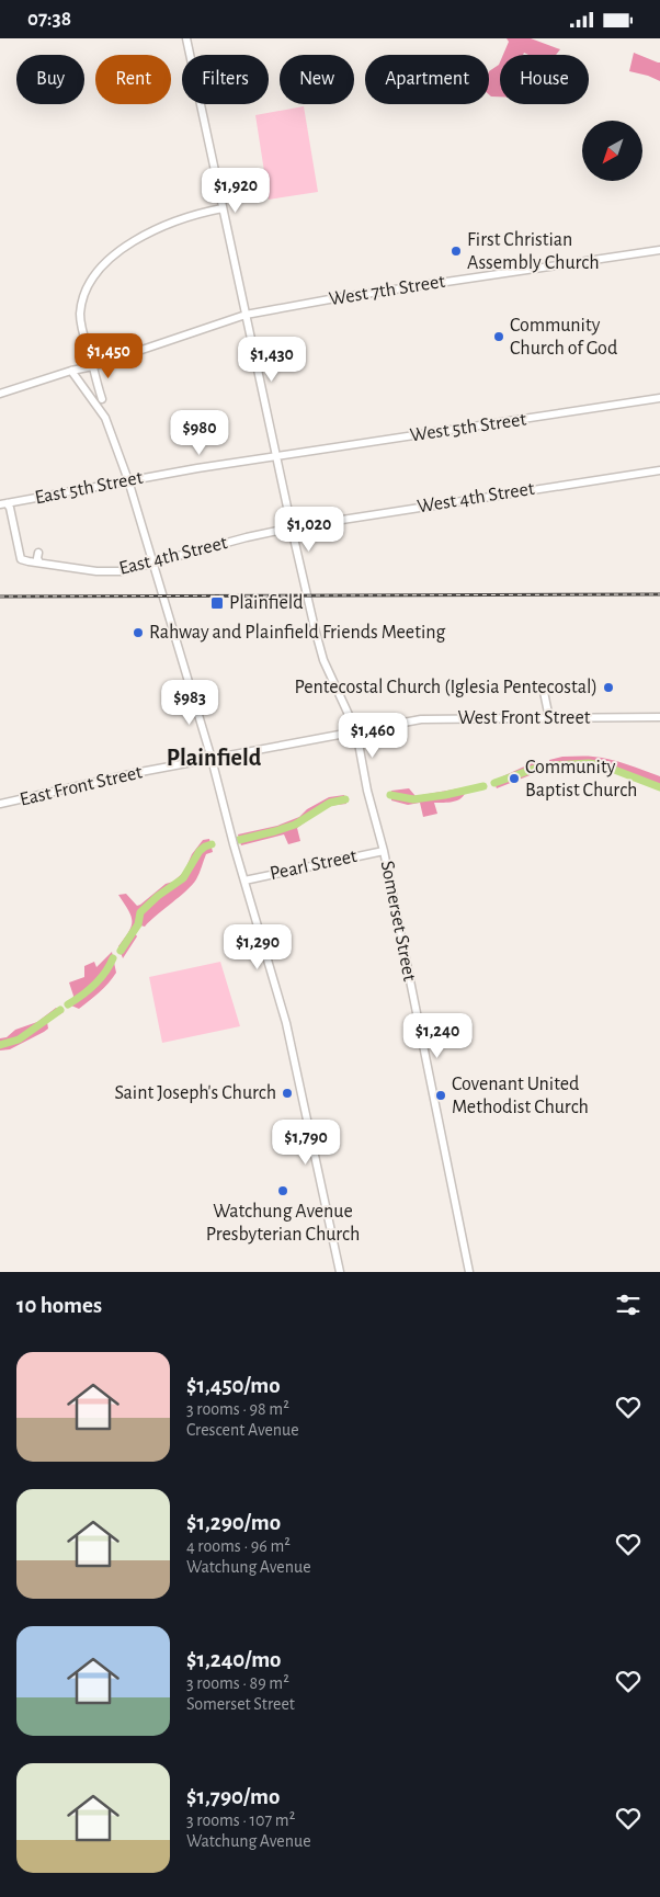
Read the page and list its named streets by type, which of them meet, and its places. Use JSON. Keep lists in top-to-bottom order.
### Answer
{
  "streets": {
    "main road": [
      "West 7th Street",
      "West 5th Street",
      "East 5th Street",
      "West 4th Street",
      "East 4th Street",
      "West Front Street",
      "East Front Street",
      "Pearl Street",
      "Somerset Street"
    ]
  },
  "crossings": [
    ["West 7th Street", "Somerset Street"],
    ["West 5th Street", "East 5th Street"],
    ["West 5th Street", "Somerset Street"],
    ["East 5th Street", "East 4th Street"],
    ["East 5th Street", "Somerset Street"],
    ["West 4th Street", "East 4th Street"],
    ["West 4th Street", "Somerset Street"],
    ["East 4th Street", "Somerset Street"],
    ["West Front Street", "East Front Street"],
    ["West Front Street", "Somerset Street"],
    ["East Front Street", "Somerset Street"],
    ["Pearl Street", "Somerset Street"]
  ],
  "districts": ["Plainfield"],
  "places": {
    "other": [
      "First Christian Assembly Church",
      "Community Church of God",
      "Rahway and Plainfield Friends Meeting",
      "Pentecostal Church (Iglesia Pentecostal)",
      "Community Baptist Church",
      "Saint Joseph's Church",
      "Covenant United Methodist Church",
      "Watchung Avenue Presbyterian Church"
    ],
    "transit": ["Plainfield"]
  },
  "north": "bottom left",
  "page": {
    "status": "07:38",
    "chip": [
      "Buy",
      "Rent",
      "Filters",
      "New",
      "Apartment",
      "House"
    ],
    "price": [
      "$1,920",
      "$1,450",
      "$1,430",
      "$980",
      "$1,020",
      "$983",
      "$1,460",
      "$1,290",
      "$1,240",
      "$1,790"
    ],
    "heading": "10 homes",
    "list": [
      {
        "name": "$1,450/mo",
        "note": "3 rooms · 98 m² · Crescent Avenue"
      },
      {
        "name": "$1,290/mo",
        "note": "4 rooms · 96 m² · Watchung Avenue"
      },
      {
        "name": "$1,240/mo",
        "note": "3 rooms · 89 m² · Somerset Street"
      },
      {
        "name": "$1,790/mo",
        "note": "3 rooms · 107 m² · Watchung Avenue"
      }
    ]
  }
}
